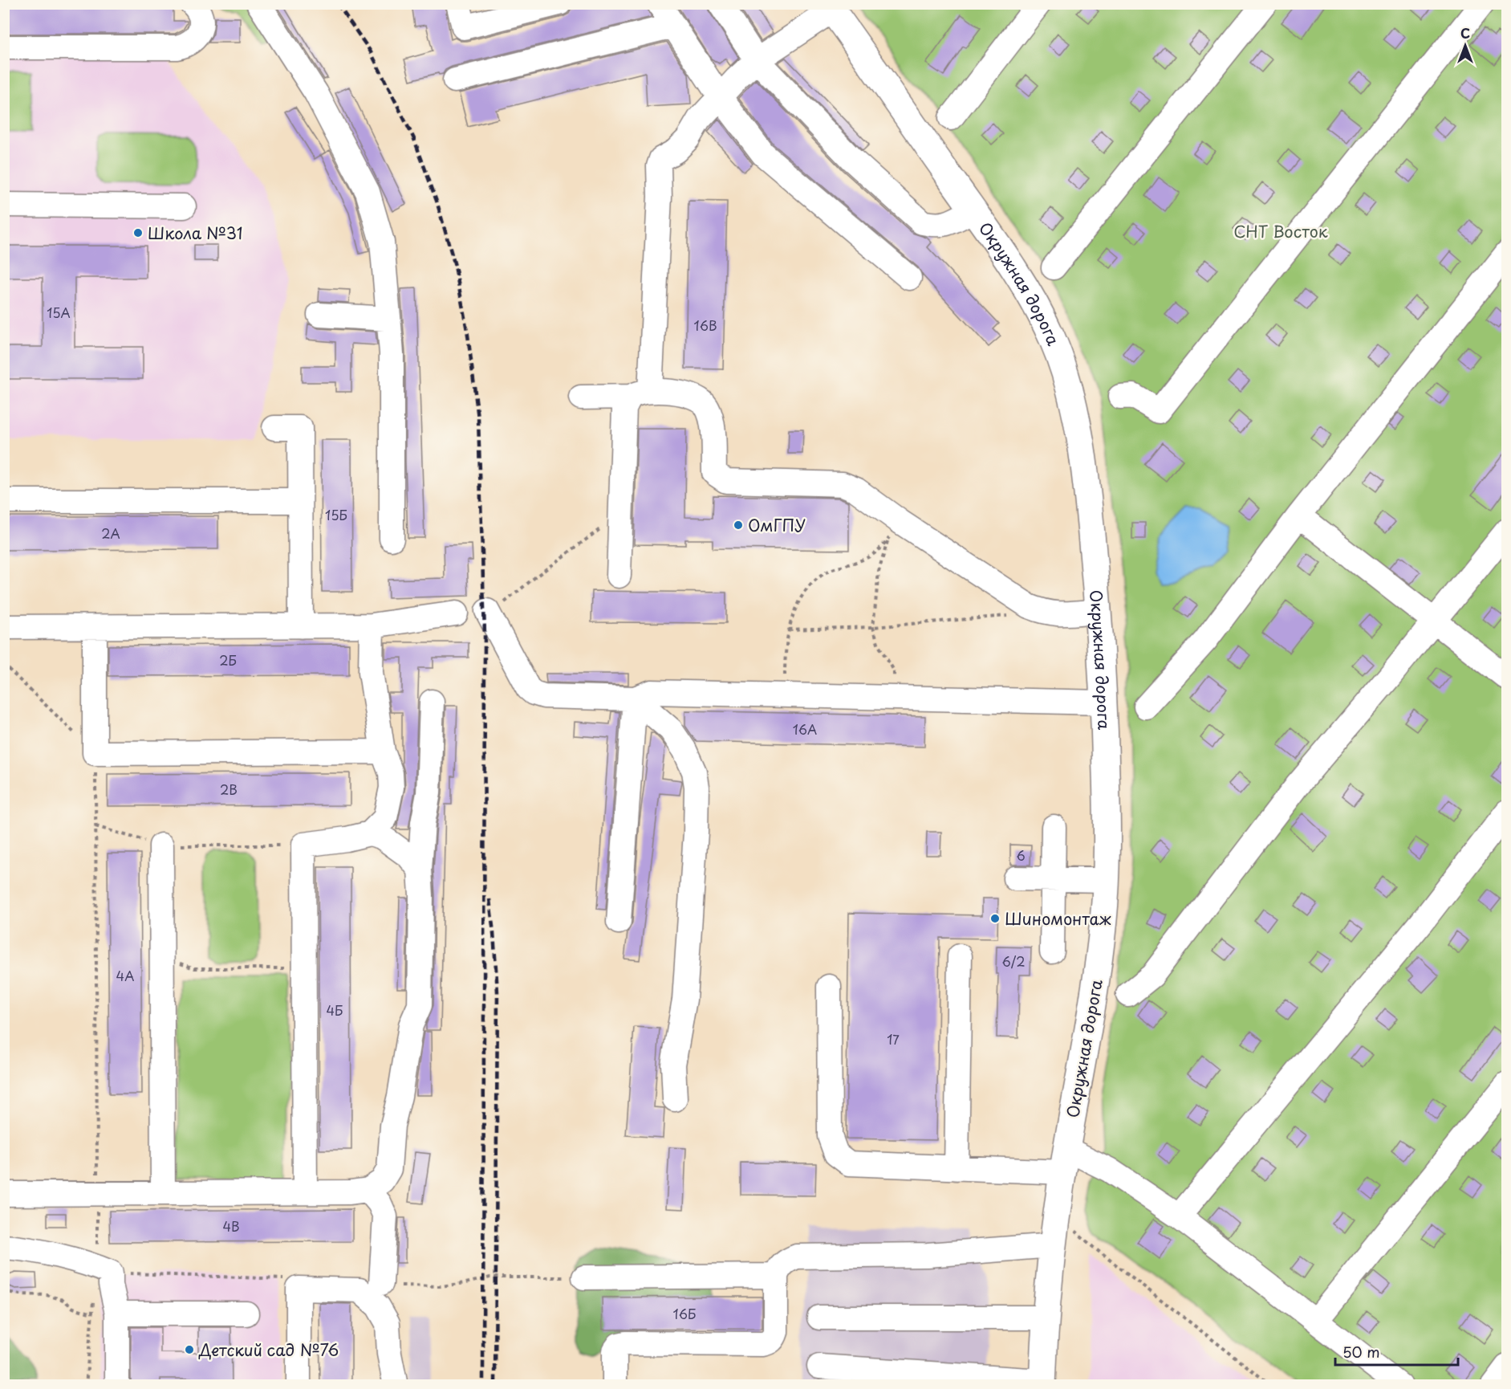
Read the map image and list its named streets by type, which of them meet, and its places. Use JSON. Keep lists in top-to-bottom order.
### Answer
{
  "streets": {
    "main road": ["Окружная дорога"]
  },
  "parks": ["СНТ Восток"],
  "places": [
    "Школа №31",
    "ОмГПУ",
    "Шиномонтаж",
    "Детский сад №76"
  ],
  "house_numbers": [
    "15А",
    "16В",
    "15Б",
    "2А",
    "2Б",
    "16А",
    "2В",
    "6",
    "6/2",
    "4А",
    "4Б",
    "17",
    "4В",
    "16Б"
  ],
  "scale_bar": "50 m",
  "north": "top"
}
